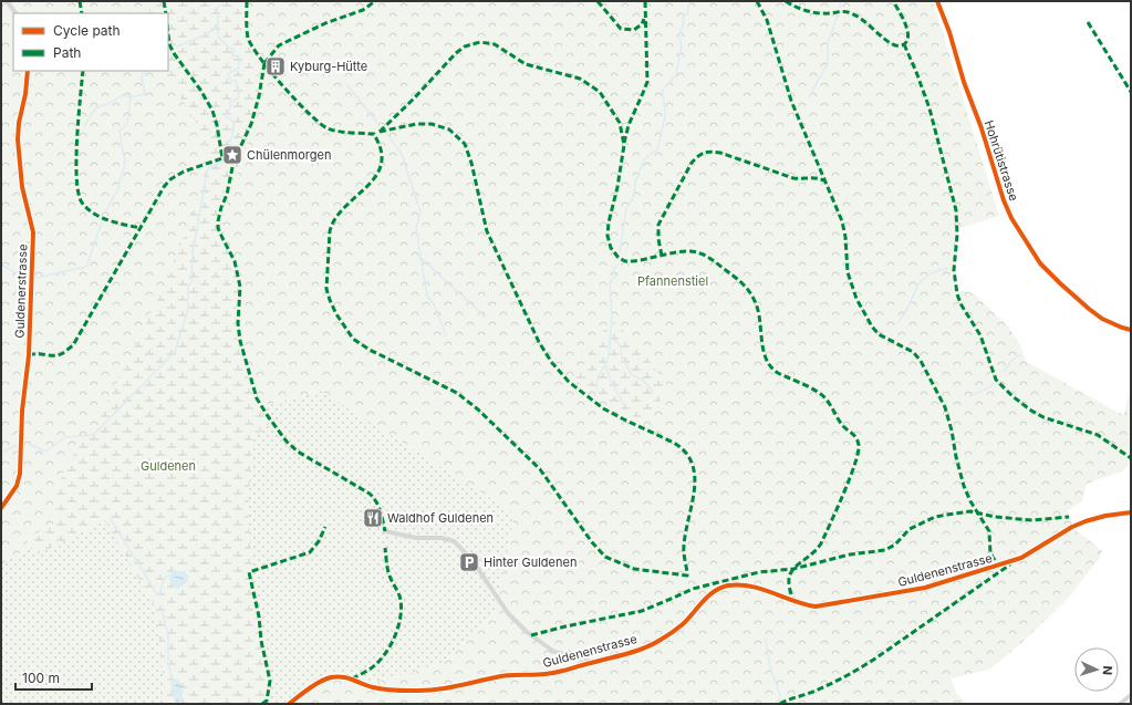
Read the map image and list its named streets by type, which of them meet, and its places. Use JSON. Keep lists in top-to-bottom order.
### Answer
{
  "streets": {
    "main road": ["Hohrütistrasse"],
    "street": ["Guldenerstrasse", "Guldenenstrasse"]
  },
  "parks": ["Pfannenstiel", "Guldenen"],
  "places": {
    "building": ["Kyburg-Hütte"],
    "place": ["Chülenmorgen"],
    "restaurant": ["Waldhof Guldenen"],
    "parking": ["Hinter Guldenen"]
  },
  "legend": ["Cycle path", "Path"],
  "scale_bar": "100 m",
  "north": "right"
}
